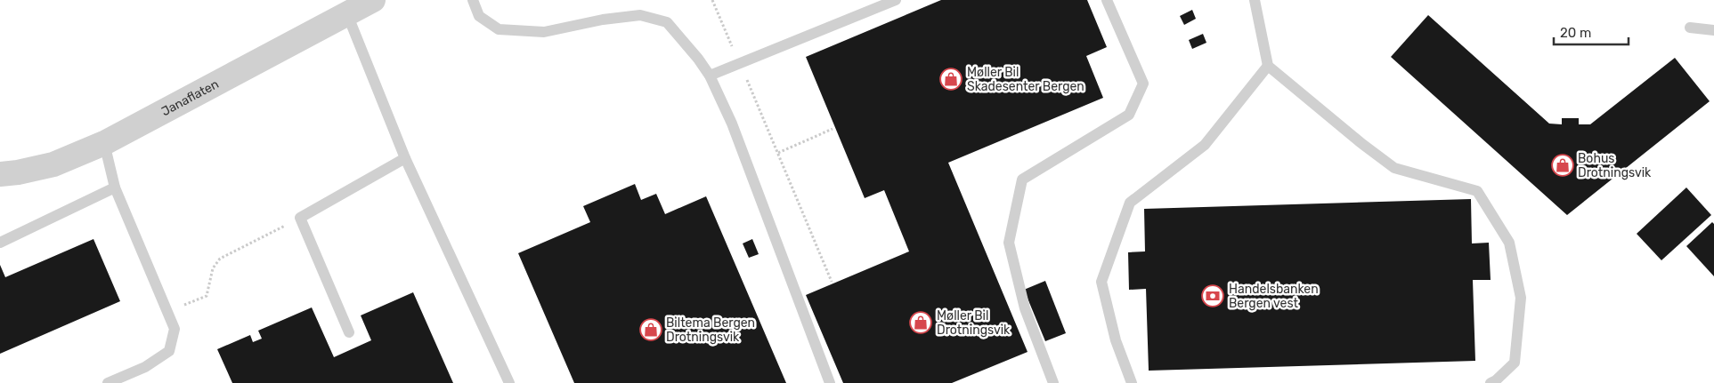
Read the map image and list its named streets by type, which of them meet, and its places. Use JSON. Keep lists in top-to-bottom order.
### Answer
{
  "streets": {
    "street": ["Janaflaten"]
  },
  "places": {
    "shop": [
      "Møller Bil Skadesenter Bergen",
      "Bohus Drotningsvik",
      "Møller Bil Drotningsvik",
      "Biltema Bergen Drotningsvik"
    ],
    "bank": ["Handelsbanken Bergen vest"]
  },
  "scale_bar": "20 m"
}
